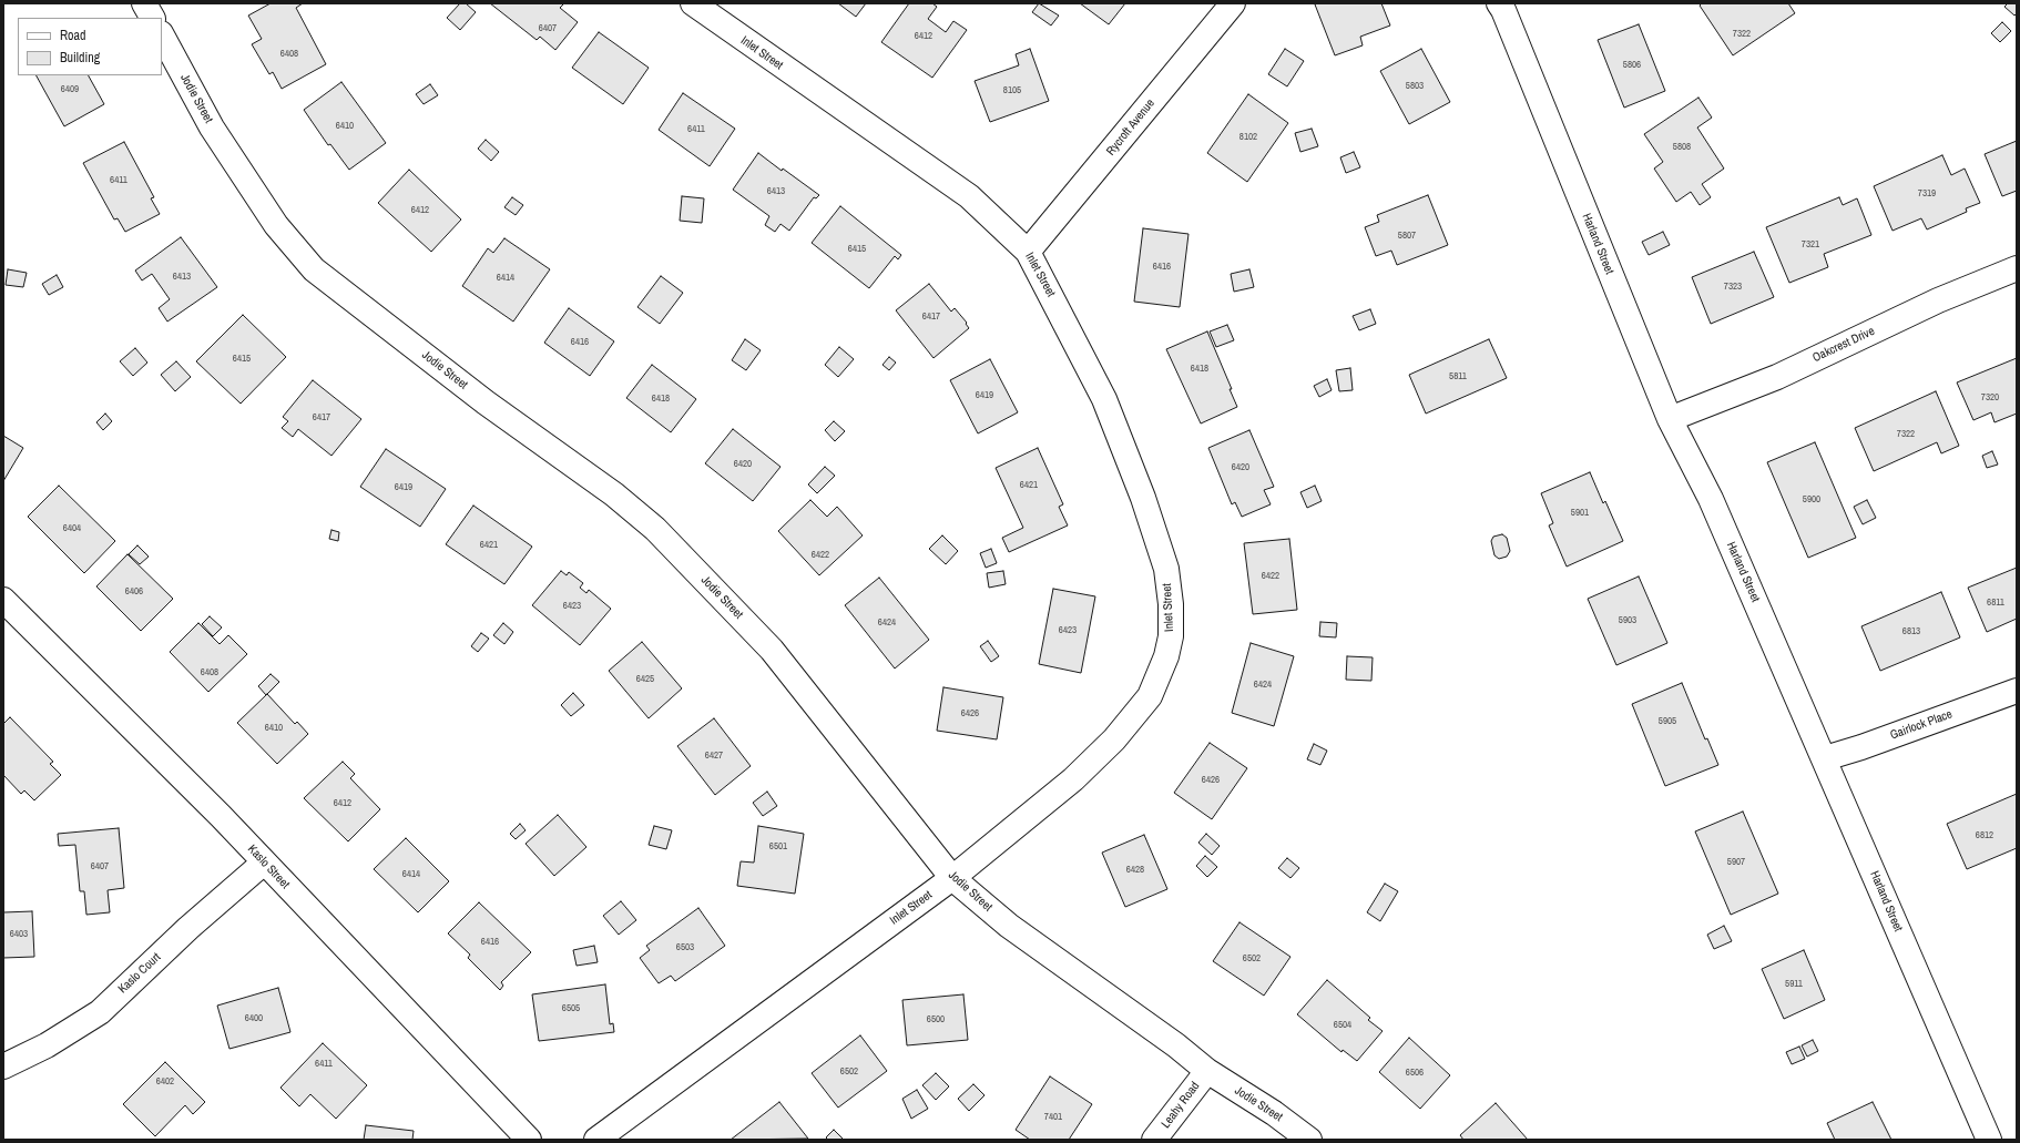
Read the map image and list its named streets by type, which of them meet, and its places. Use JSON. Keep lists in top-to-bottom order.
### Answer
{
  "streets": {
    "street": [
      "Inlet Street",
      "Jodie Street",
      "Rycroft Avenue",
      "Harland Street",
      "Oakcrest Drive",
      "Gairlock Place",
      "Kaslo Street",
      "Kaslo Court",
      "Leahy Road"
    ]
  },
  "crossings": [
    ["Inlet Street", "Jodie Street"],
    ["Inlet Street", "Rycroft Avenue"],
    ["Jodie Street", "Leahy Road"],
    ["Harland Street", "Oakcrest Drive"],
    ["Harland Street", "Gairlock Place"],
    ["Kaslo Street", "Kaslo Court"]
  ],
  "house_numbers": [
    "6407",
    "7322",
    "6412",
    "6408",
    "5806",
    "5803",
    "6409",
    "8105",
    "6410",
    "6411",
    "8102",
    "5808",
    "6411",
    "6413",
    "7319",
    "6412",
    "5807",
    "7321",
    "6415",
    "6416",
    "6413",
    "6414",
    "7323",
    "6417",
    "6416",
    "6415",
    "6418",
    "5811",
    "6419",
    "7320",
    "6418",
    "6417",
    "7322",
    "6420",
    "6420",
    "6421",
    "6419",
    "5900",
    "5901",
    "6404",
    "6421",
    "6422",
    "6422",
    "6406",
    "6811",
    "6423",
    "5903",
    "6424",
    "6423",
    "6813",
    "6408",
    "6425",
    "6424",
    "6426",
    "5905",
    "6410",
    "6427",
    "6426",
    "6412",
    "6812",
    "6501",
    "5907",
    "6407",
    "6428",
    "6414",
    "6403",
    "6416",
    "6503",
    "6502",
    "5911",
    "6505",
    "6400",
    "6500",
    "6504",
    "6411",
    "6502",
    "6506",
    "6402",
    "7401"
  ],
  "legend": ["Road", "Building"]
}
